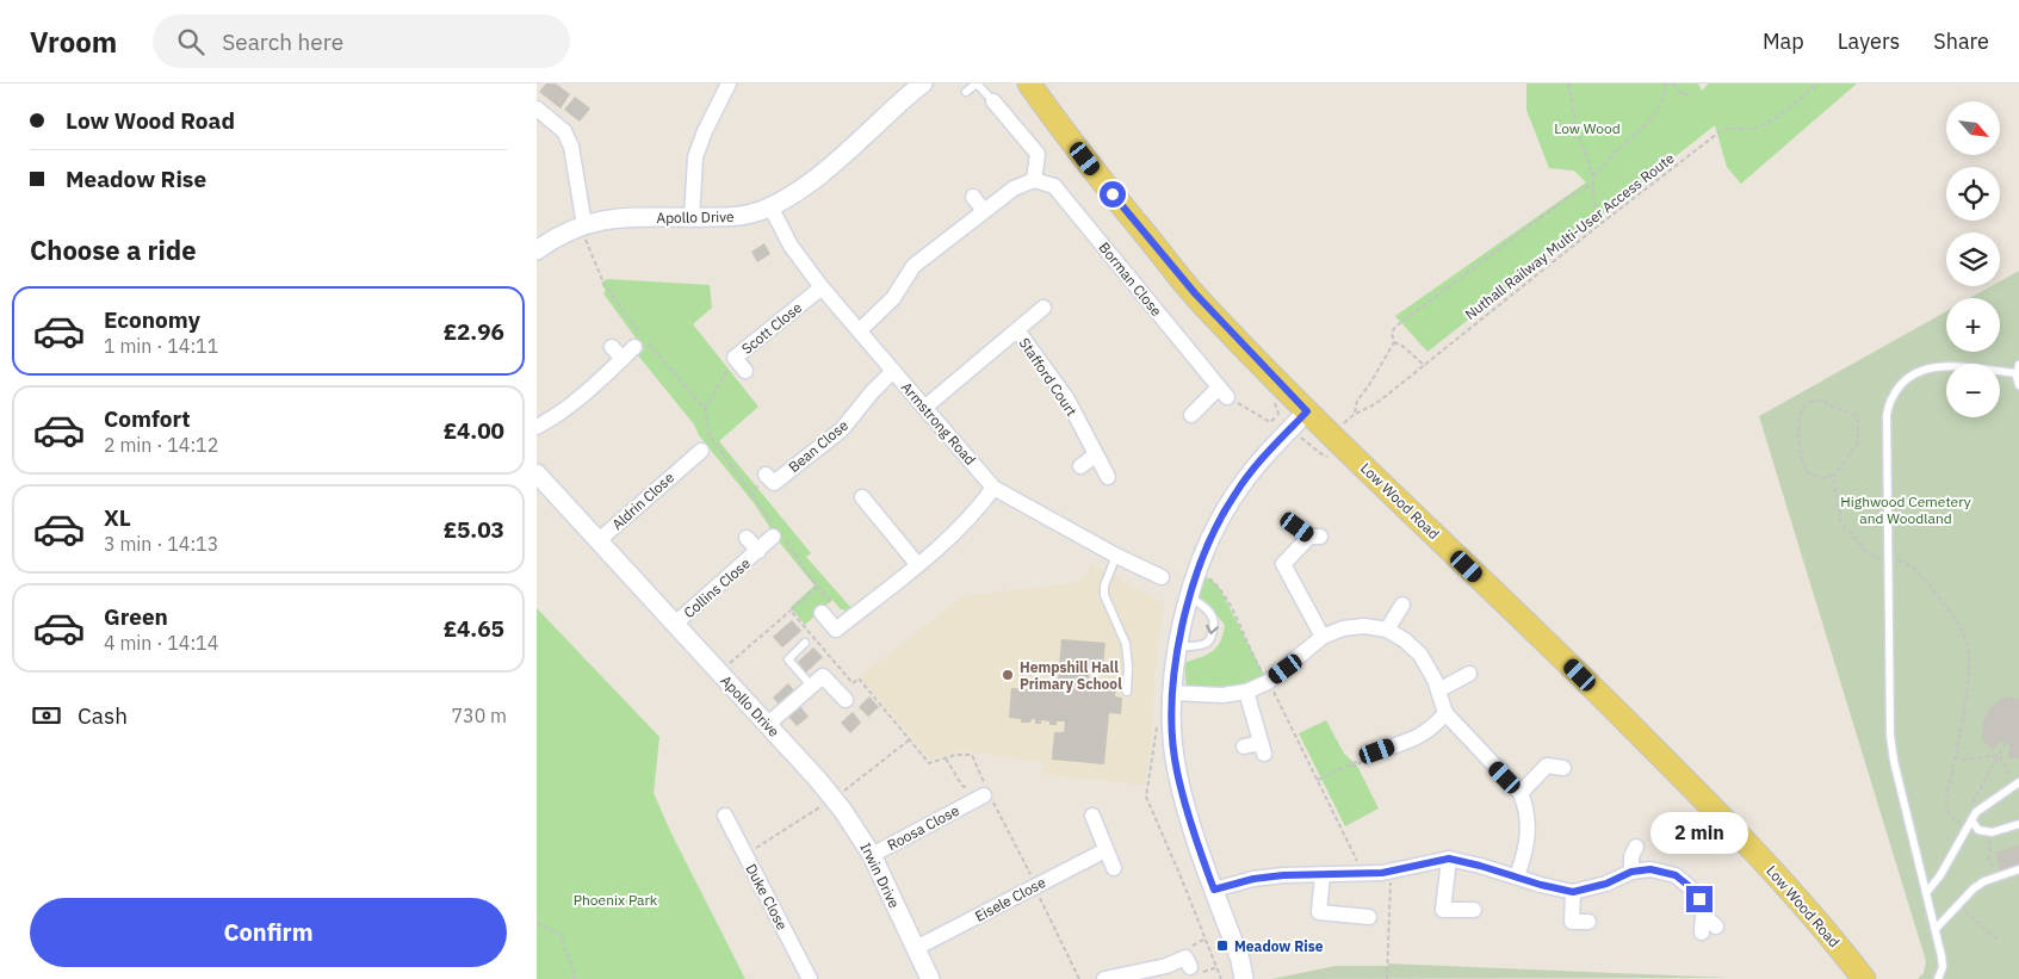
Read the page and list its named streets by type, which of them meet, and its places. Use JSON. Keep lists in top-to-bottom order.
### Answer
{
  "streets": {
    "main road": ["Low Wood Road"],
    "street": [
      "Apollo Drive",
      "Borman Close",
      "Scott Close",
      "Stafford Court",
      "Armstrong Road",
      "Bean Close",
      "Aldrin Close",
      "Collins Close",
      "Roosa Close",
      "Irwin Drive",
      "Duke Close",
      "Eisele Close"
    ],
    "path": ["Nuthall Railway Multi-User Access Route"]
  },
  "crossings": [
    ["Apollo Drive", "Armstrong Road"],
    ["Apollo Drive", "Aldrin Close"],
    ["Apollo Drive", "Collins Close"],
    ["Apollo Drive", "Irwin Drive"],
    ["Scott Close", "Armstrong Road"],
    ["Stafford Court", "Armstrong Road"],
    ["Armstrong Road", "Bean Close"],
    ["Roosa Close", "Irwin Drive"],
    ["Irwin Drive", "Eisele Close"]
  ],
  "parks": ["Low Wood", "Highwood Cemetery and Woodland", "Phoenix Park"],
  "places": {
    "other": ["Hempshill Hall Primary School"],
    "transit": ["Meadow Rise"]
  },
  "north": "bottom right",
  "page": {
    "header": "Vroom",
    "search": "Search here",
    "nav": ["Map", "Layers", "Share"],
    "banner": ["Low Wood Road", "Meadow Rise"],
    "map_buttons": ["+", "−"],
    "heading": "Choose a ride",
    "list": [
      {
        "name": "Economy",
        "note": "1 min · 14:11",
        "value": "£2.96"
      },
      {
        "name": "Comfort",
        "note": "2 min · 14:12",
        "value": "£4.00"
      },
      {
        "name": "XL",
        "note": "3 min · 14:13",
        "value": "£5.03"
      },
      {
        "name": "Green",
        "note": "4 min · 14:14",
        "value": "£4.65"
      }
    ],
    "pay": ["Cash", "730 m"],
    "bubble": "2 min",
    "buttons": "Confirm"
  }
}
